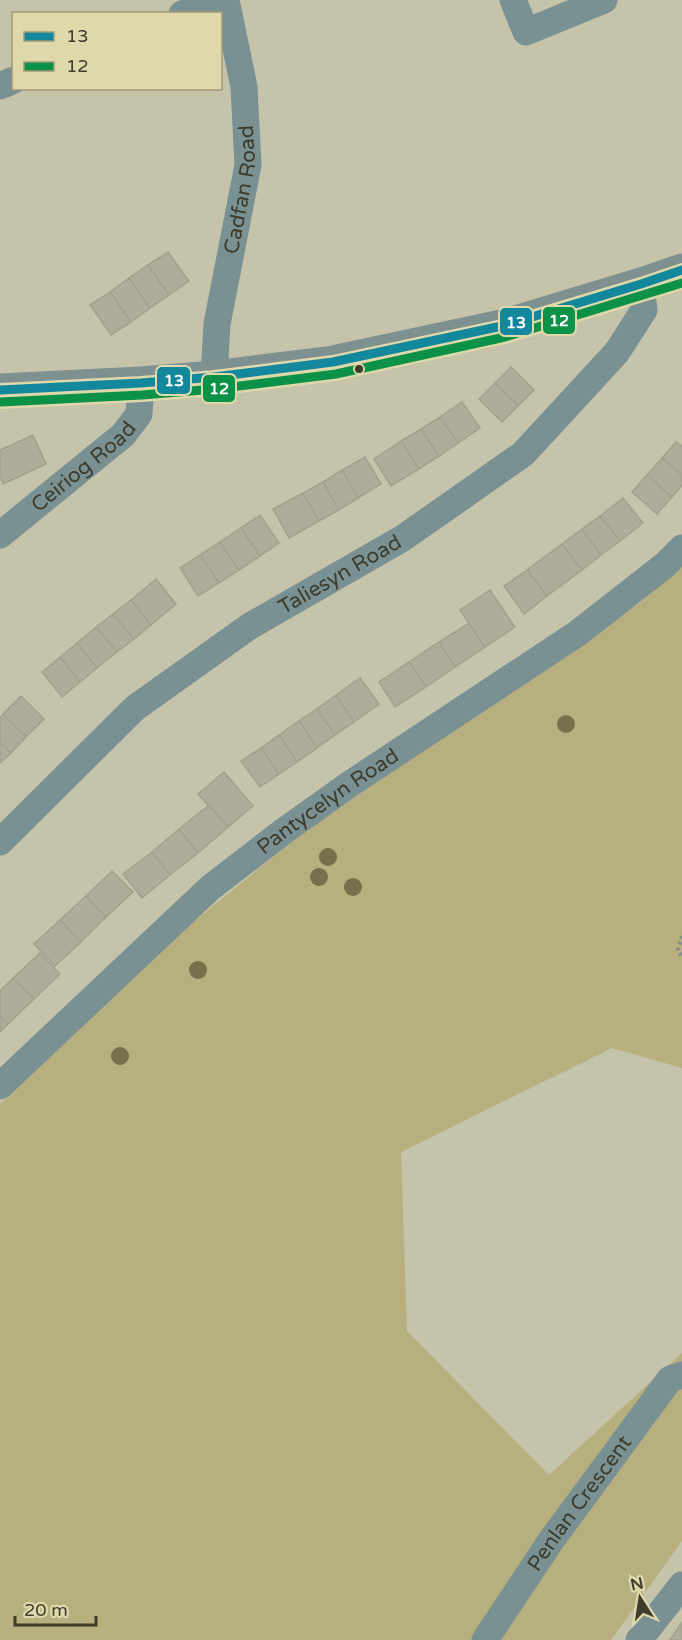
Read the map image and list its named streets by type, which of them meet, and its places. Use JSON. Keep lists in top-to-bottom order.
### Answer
{
  "streets": {
    "street": [
      "Cadfan Road",
      "Ceiriog Road",
      "Taliesyn Road",
      "Pantycelyn Road",
      "Penlan Crescent"
    ]
  },
  "lines": ["transit line 13", "transit line 12"],
  "legend": ["13", "12"],
  "scale_bar": "20 m",
  "north": "top"
}
